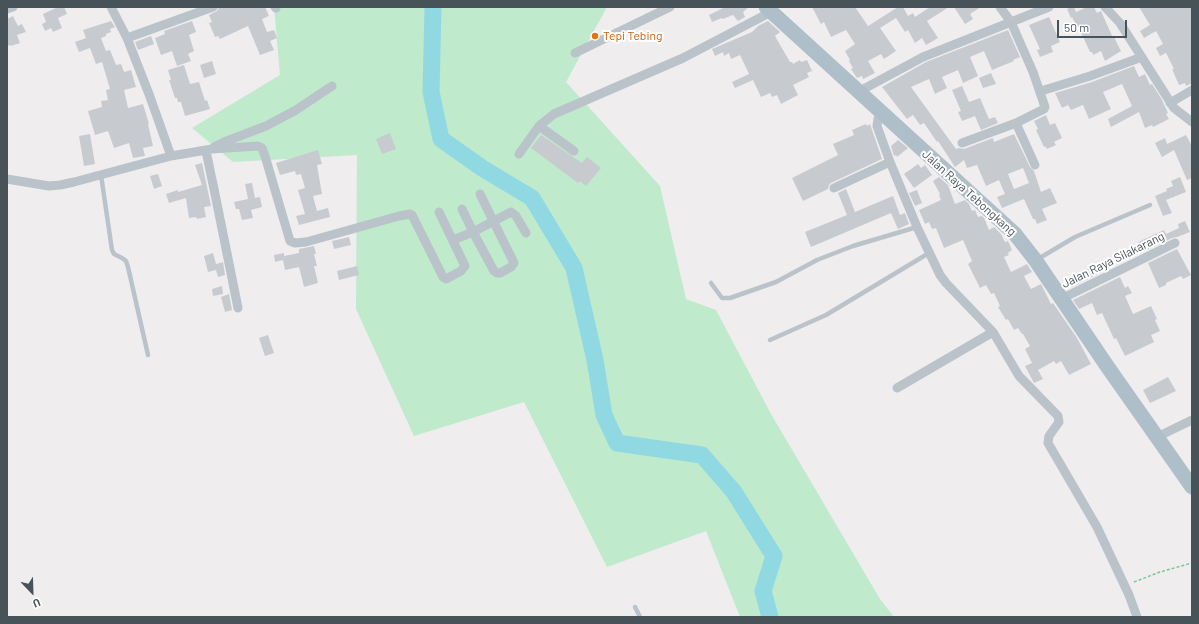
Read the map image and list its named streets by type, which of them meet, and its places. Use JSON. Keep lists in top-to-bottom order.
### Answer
{
  "streets": {
    "main road": ["Jalan Raya Tebongkang"],
    "street": ["Jalan Raya Silakarang"]
  },
  "crossings": [
    ["Jalan Raya Tebongkang", "Jalan Raya Silakarang"]
  ],
  "places": ["Tepi Tebing"],
  "scale_bar": "50 m",
  "north": "bottom right"
}
